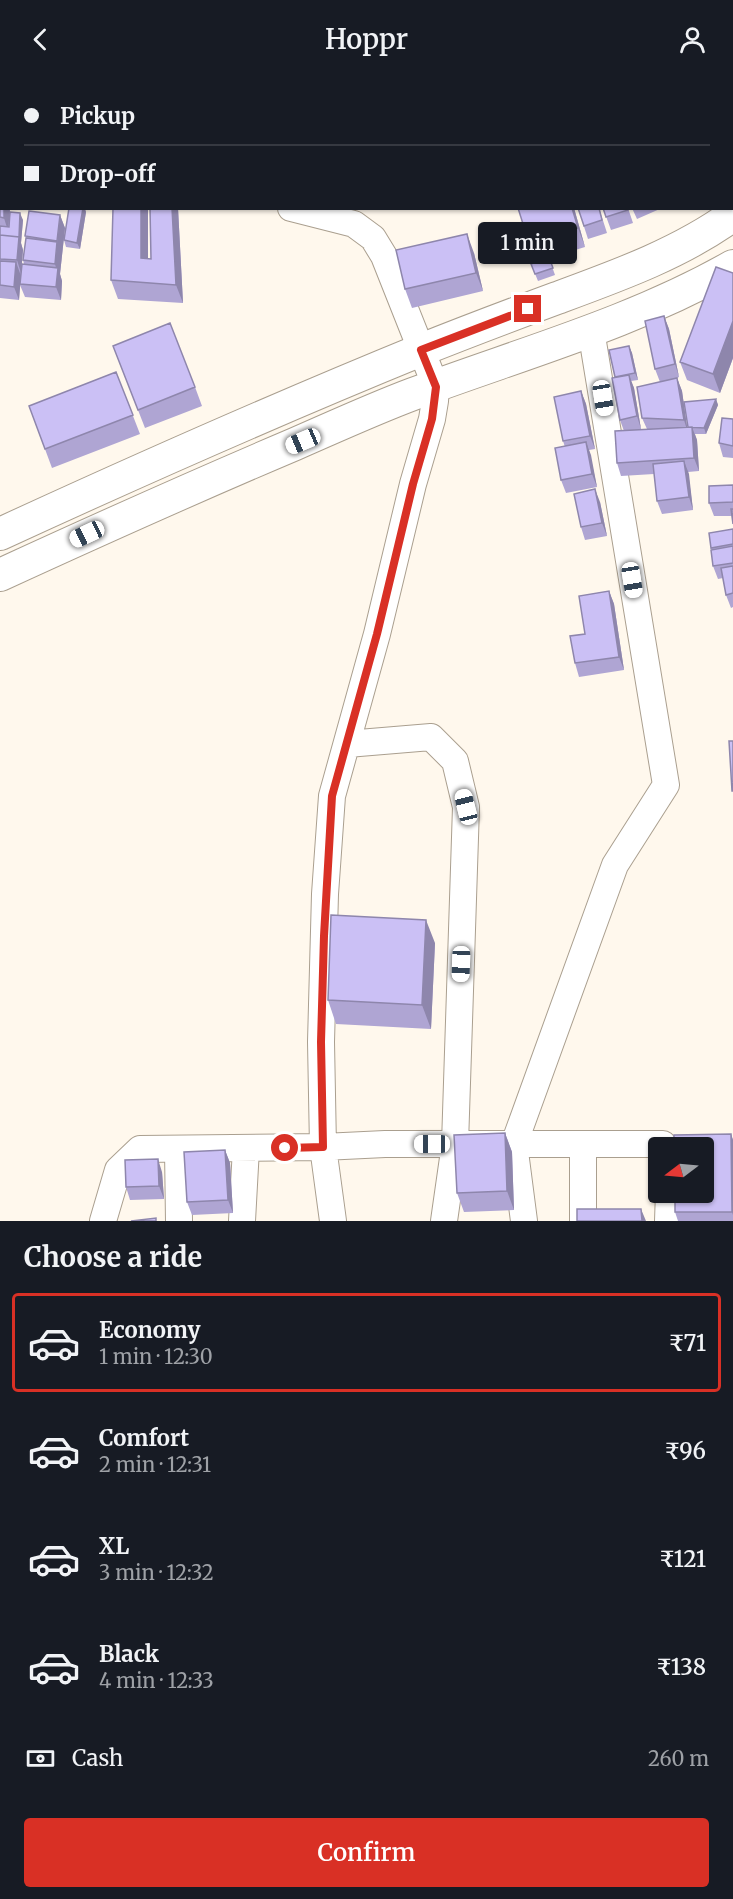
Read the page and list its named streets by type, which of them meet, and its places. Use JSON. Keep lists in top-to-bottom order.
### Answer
{
  "north": "left",
  "page": {
    "header": "Hoppr",
    "banner": ["Pickup", "Drop-off"],
    "bubble": "1 min",
    "heading": "Choose a ride",
    "list": [
      {
        "name": "Economy",
        "note": "1 min · 12:30",
        "value": "₹71"
      },
      {
        "name": "Comfort",
        "note": "2 min · 12:31",
        "value": "₹96"
      },
      {
        "name": "XL",
        "note": "3 min · 12:32",
        "value": "₹121"
      },
      {
        "name": "Black",
        "note": "4 min · 12:33",
        "value": "₹138"
      }
    ],
    "pay": ["Cash", "260 m"],
    "buttons": "Confirm"
  }
}
